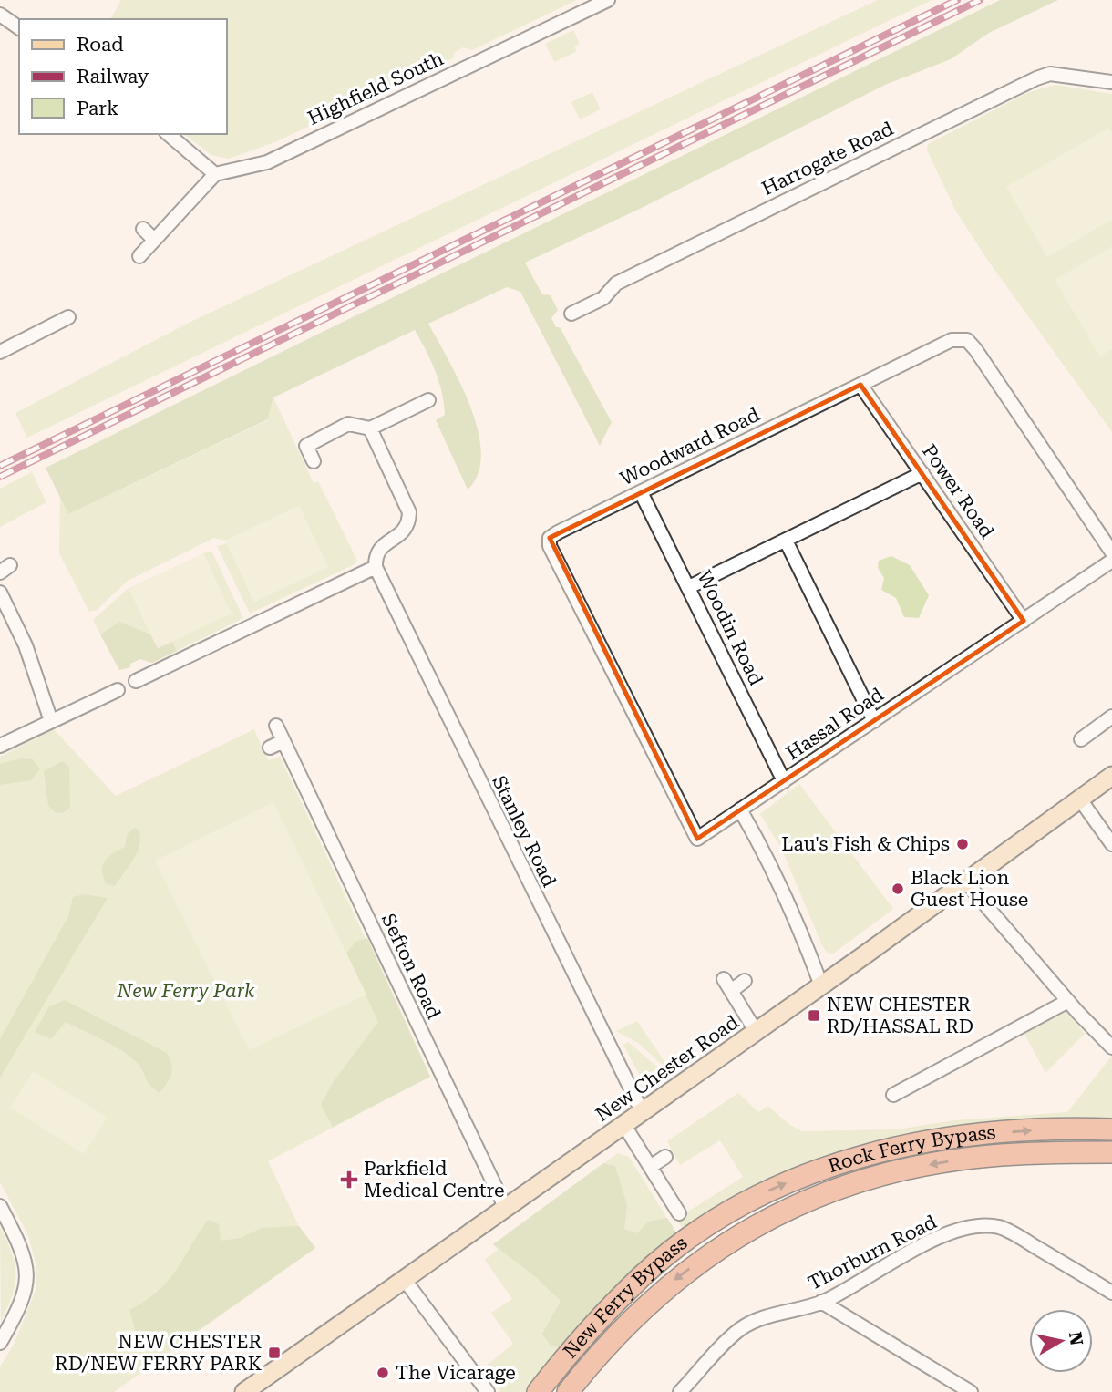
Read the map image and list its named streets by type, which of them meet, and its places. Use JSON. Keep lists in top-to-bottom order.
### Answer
{
  "streets": {
    "highway": ["Rock Ferry Bypass", "New Ferry Bypass"],
    "main road": ["New Chester Road"],
    "street": [
      "Highfield South",
      "Harrogate Road",
      "Woodward Road",
      "Power Road",
      "Woodin Road",
      "Hassal Road",
      "Stanley Road",
      "Sefton Road",
      "Thorburn Road"
    ]
  },
  "crossings": [
    ["Woodward Road", "Power Road"],
    ["Woodward Road", "Woodin Road"],
    ["Woodward Road", "Hassal Road"],
    ["Power Road", "Hassal Road"],
    ["Woodin Road", "Hassal Road"],
    ["Stanley Road", "New Chester Road"],
    ["Sefton Road", "New Chester Road"],
    ["Rock Ferry Bypass", "New Ferry Bypass"]
  ],
  "parks": ["New Ferry Park"],
  "places": {
    "other": ["Lau's Fish & Chips", "Black Lion Guest House", "The Vicarage"],
    "transit": ["NEW CHESTER RD/HASSAL RD", "NEW CHESTER RD/NEW FERRY PARK"],
    "health": ["Parkfield Medical Centre"]
  },
  "legend": ["Road", "Railway", "Park"],
  "north": "right"
}
